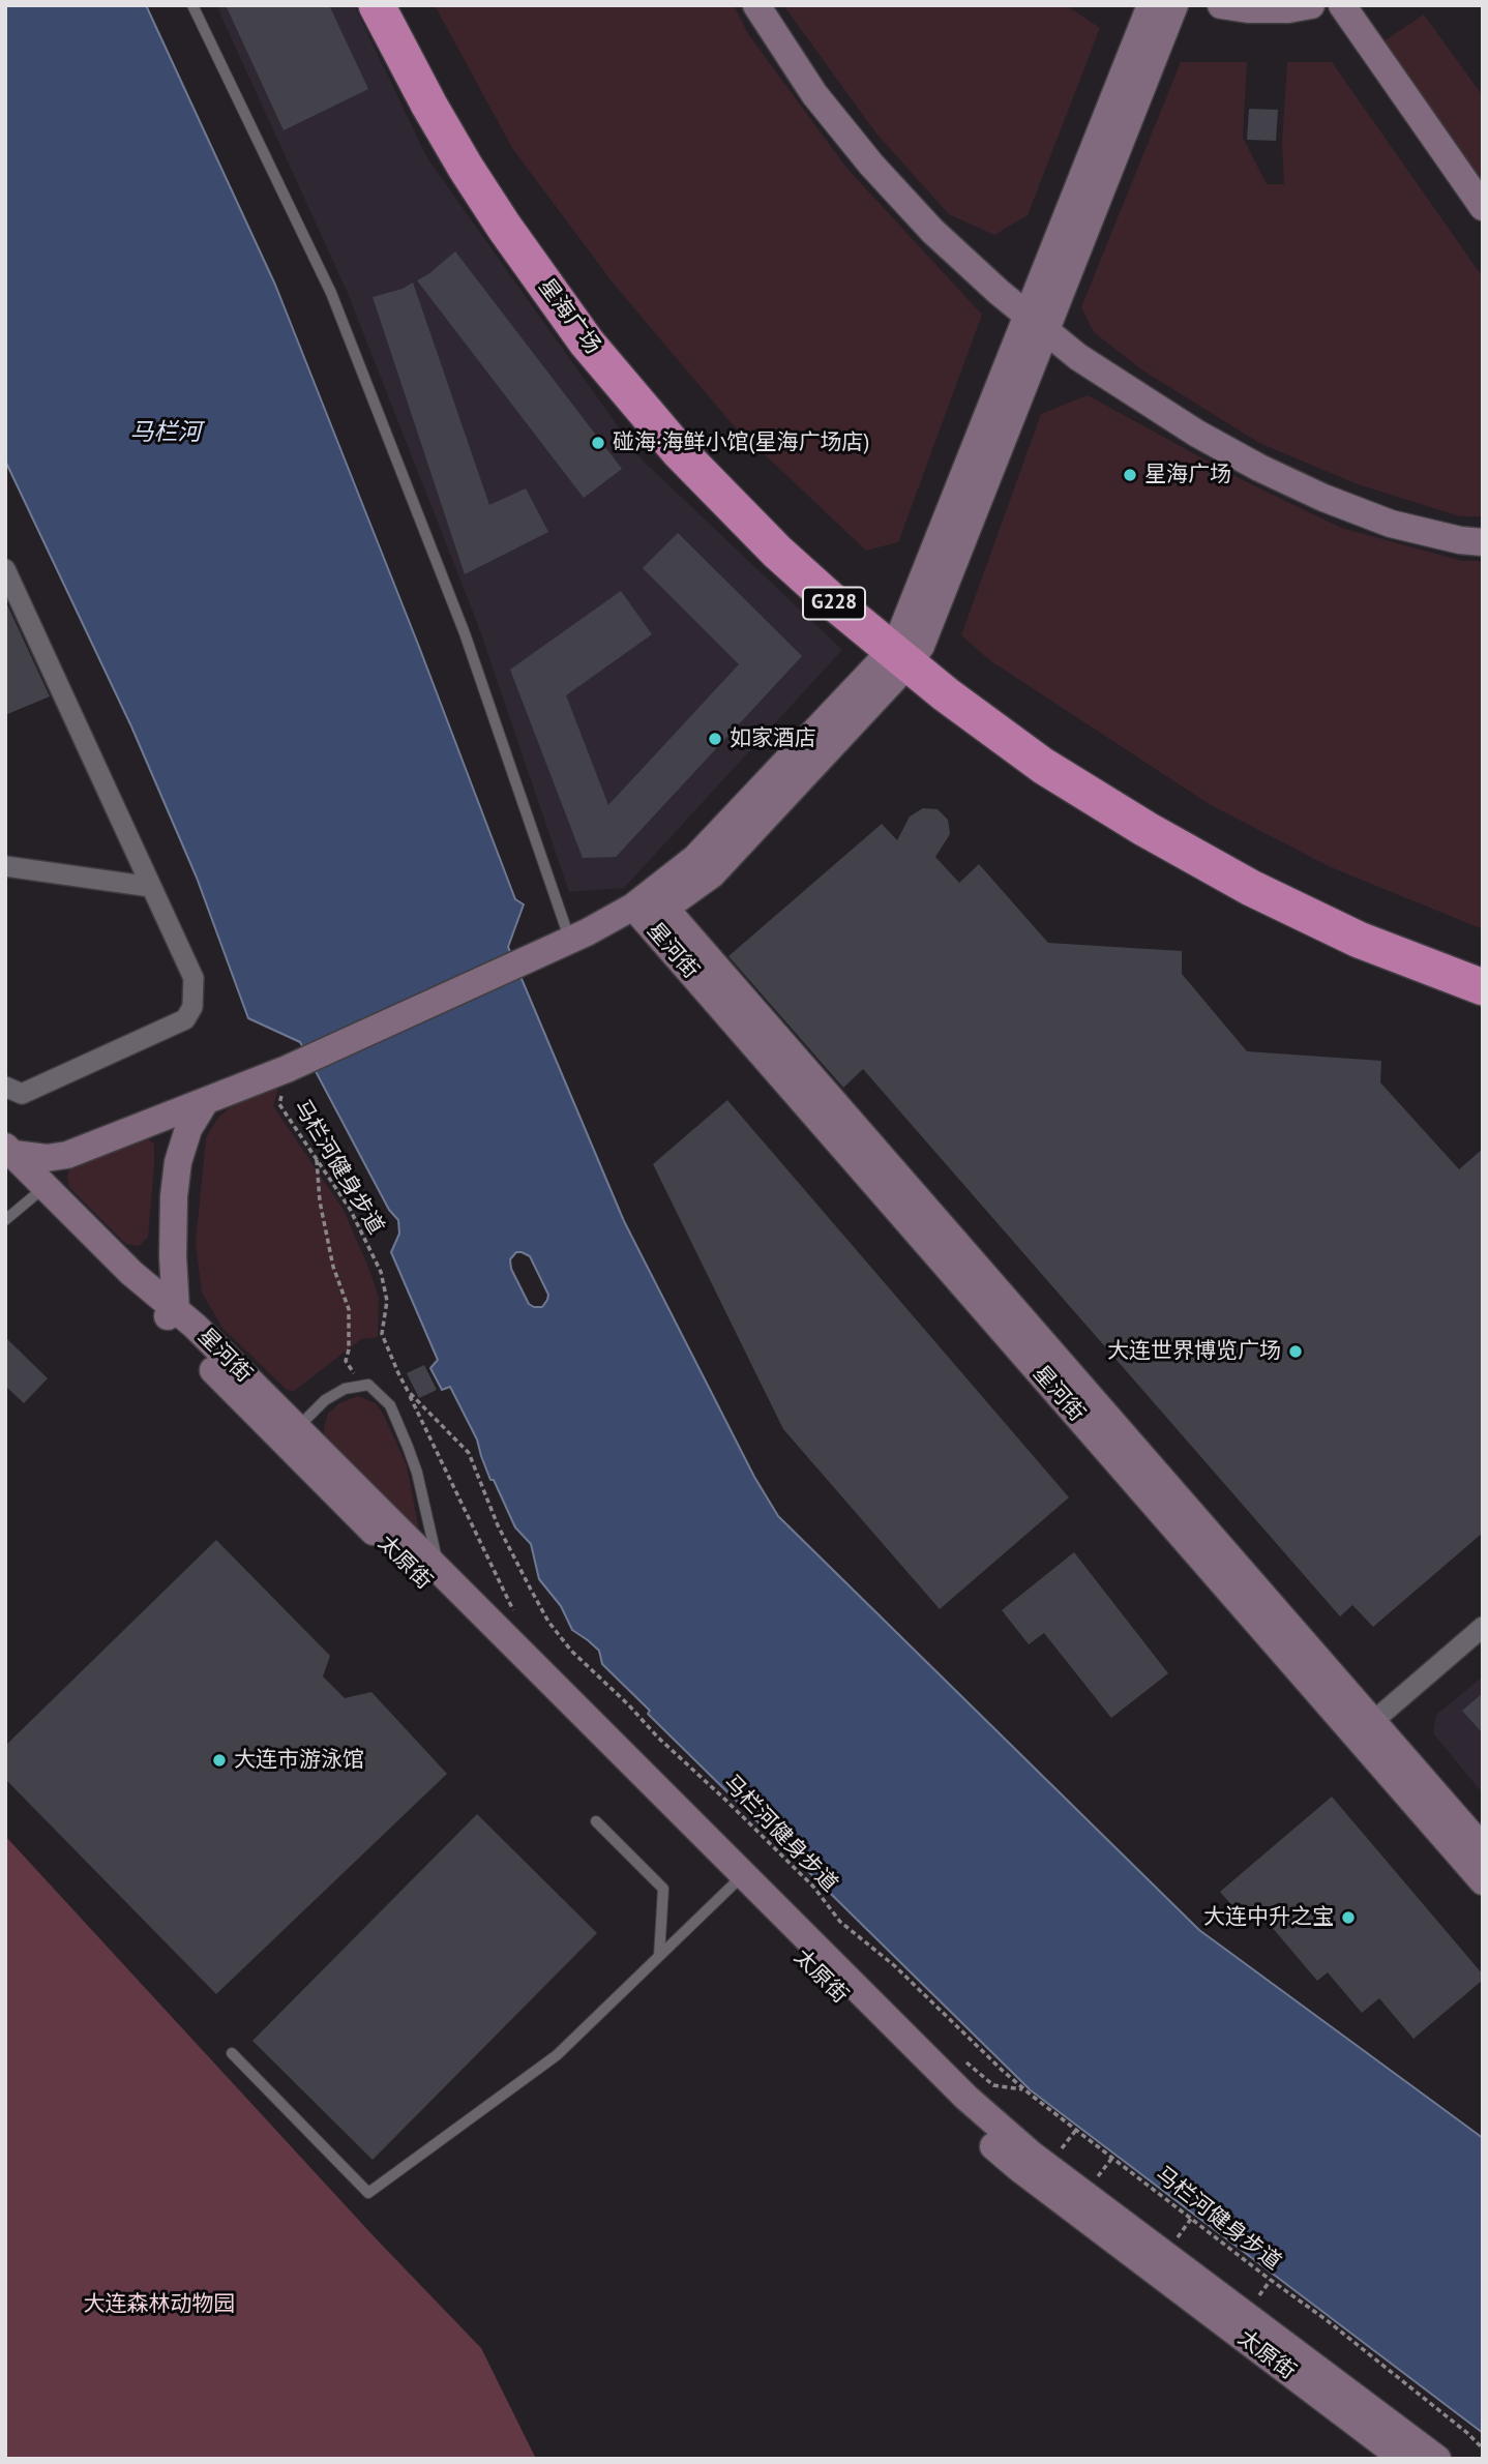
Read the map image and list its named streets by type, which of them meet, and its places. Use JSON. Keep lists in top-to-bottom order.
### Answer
{
  "streets": {
    "highway": ["星海广场", "G228"],
    "street": ["星河街", "太原街"],
    "path": ["马栏河健身步道"]
  },
  "crossings": [
    ["星河街", "太原街"]
  ],
  "water": ["马栏河"],
  "parks": ["大连森林动物园"],
  "places": [
    "碰海·海鲜小馆(星海广场店)",
    "星海广场",
    "如家酒店",
    "大连世界博览广场",
    "大连市游泳馆",
    "大连中升之宝"
  ]
}
